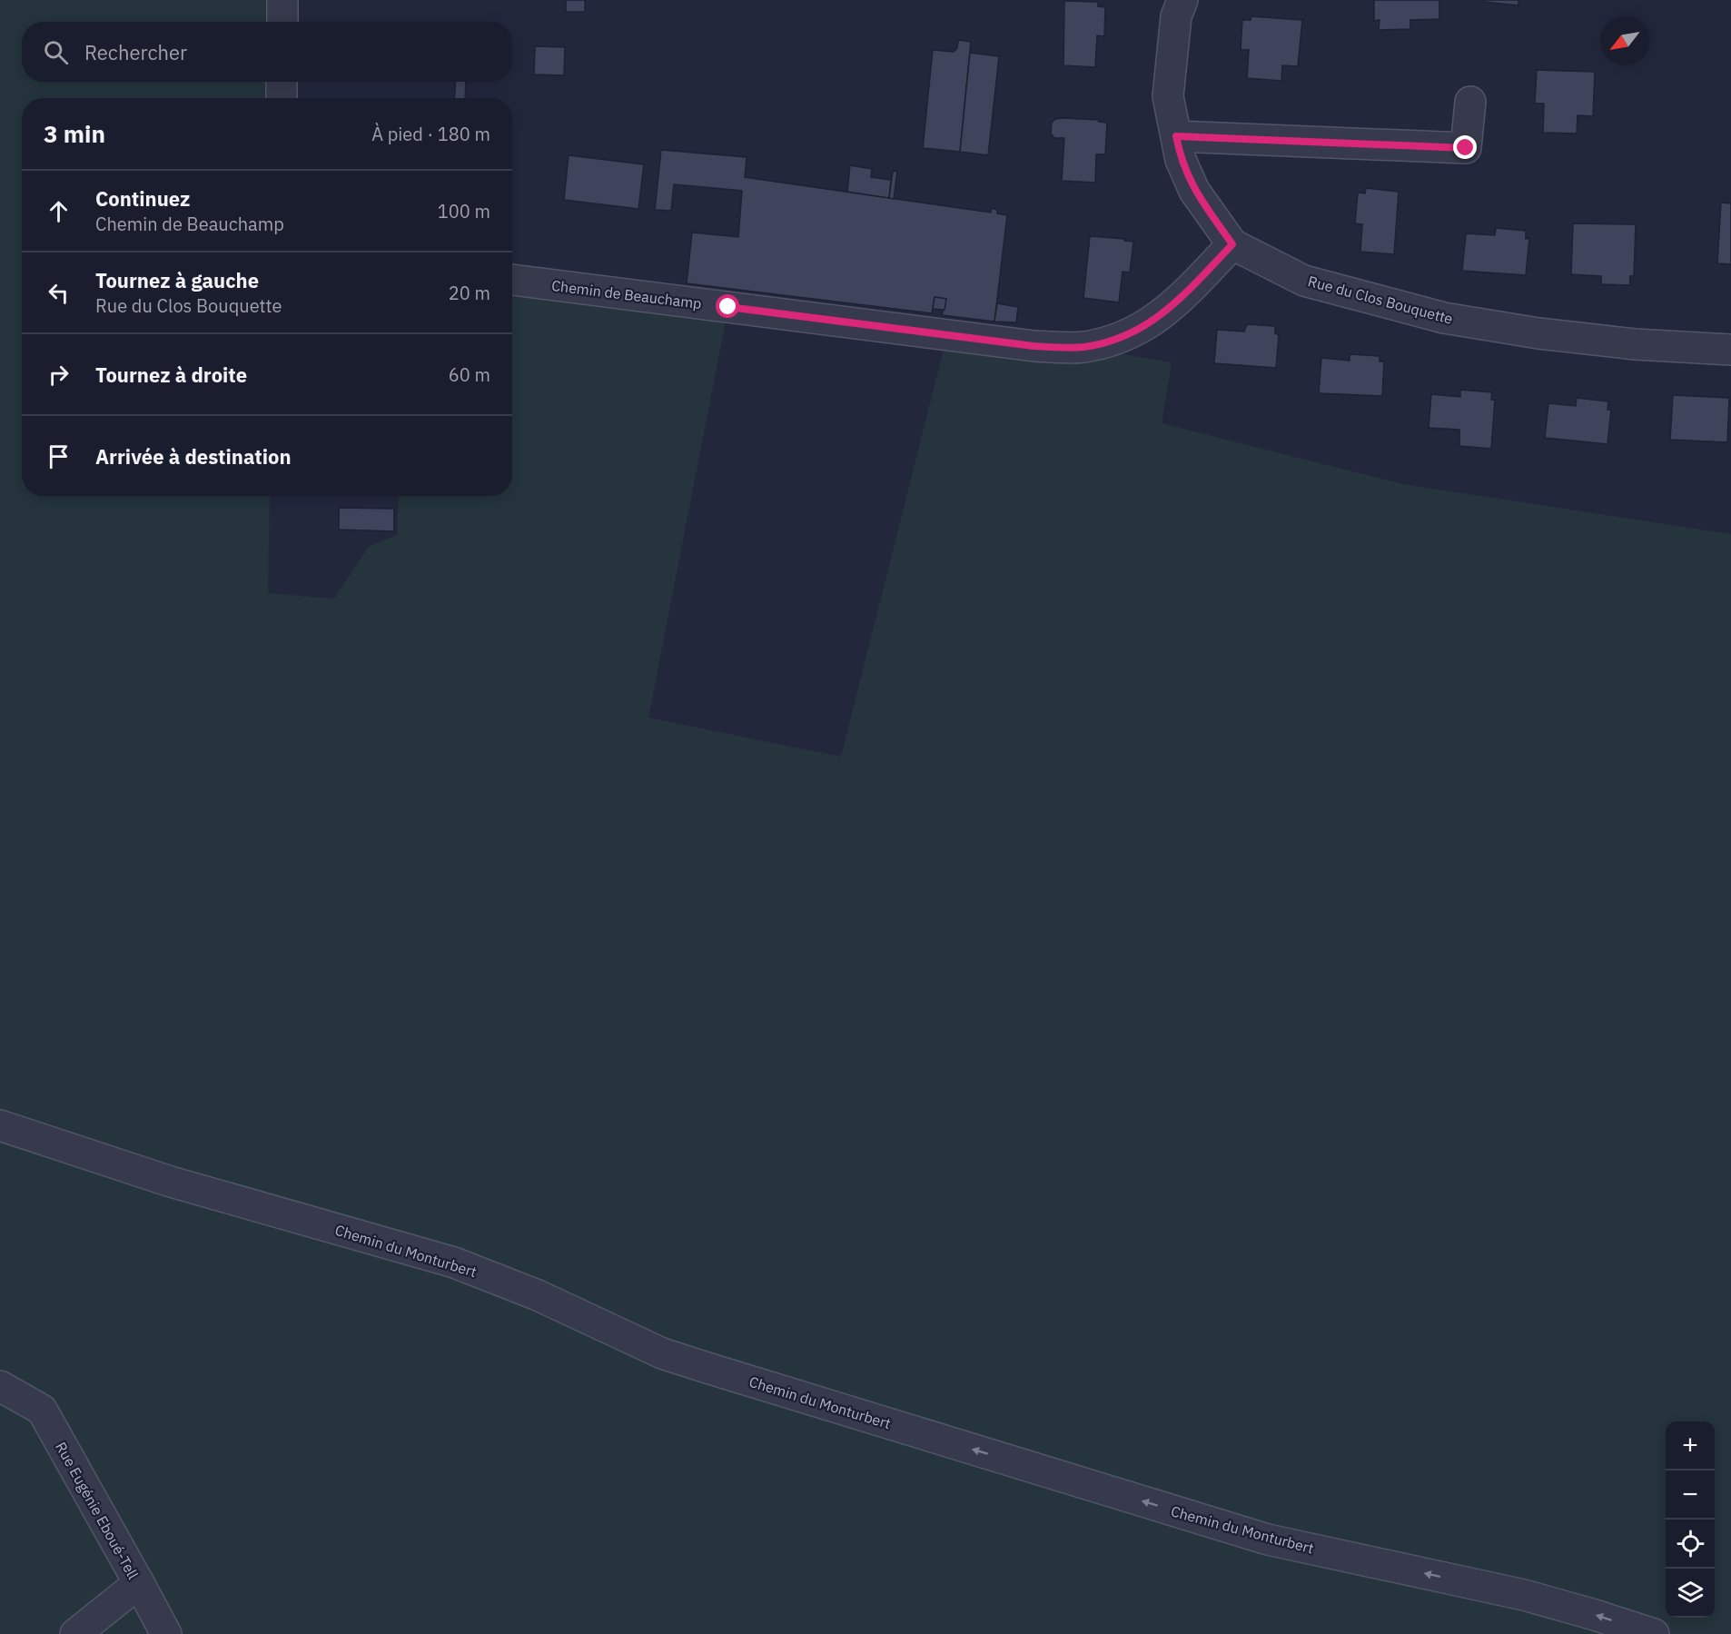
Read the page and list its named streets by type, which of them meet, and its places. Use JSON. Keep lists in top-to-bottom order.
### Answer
{
  "streets": {
    "street": [
      "Chemin de Beauchamp",
      "Rue du Clos Bouquette",
      "Chemin du Monturbert",
      "Rue Eugénie Eboué-Tell"
    ]
  },
  "crossings": [
    ["Chemin de Beauchamp", "Rue du Clos Bouquette"]
  ],
  "one_way": ["Chemin du Monturbert"],
  "north": "bottom left",
  "page": {
    "search": "Rechercher",
    "heading": ["3 min", "À pied · 180 m"],
    "list": [
      ["Continuez", "Chemin de Beauchamp", "100 m"],
      ["Tournez à gauche", "Rue du Clos Bouquette", "20 m"],
      ["Tournez à droite", "60 m"],
      "Arrivée à destination"
    ],
    "map_buttons": ["+", "−"]
  }
}
